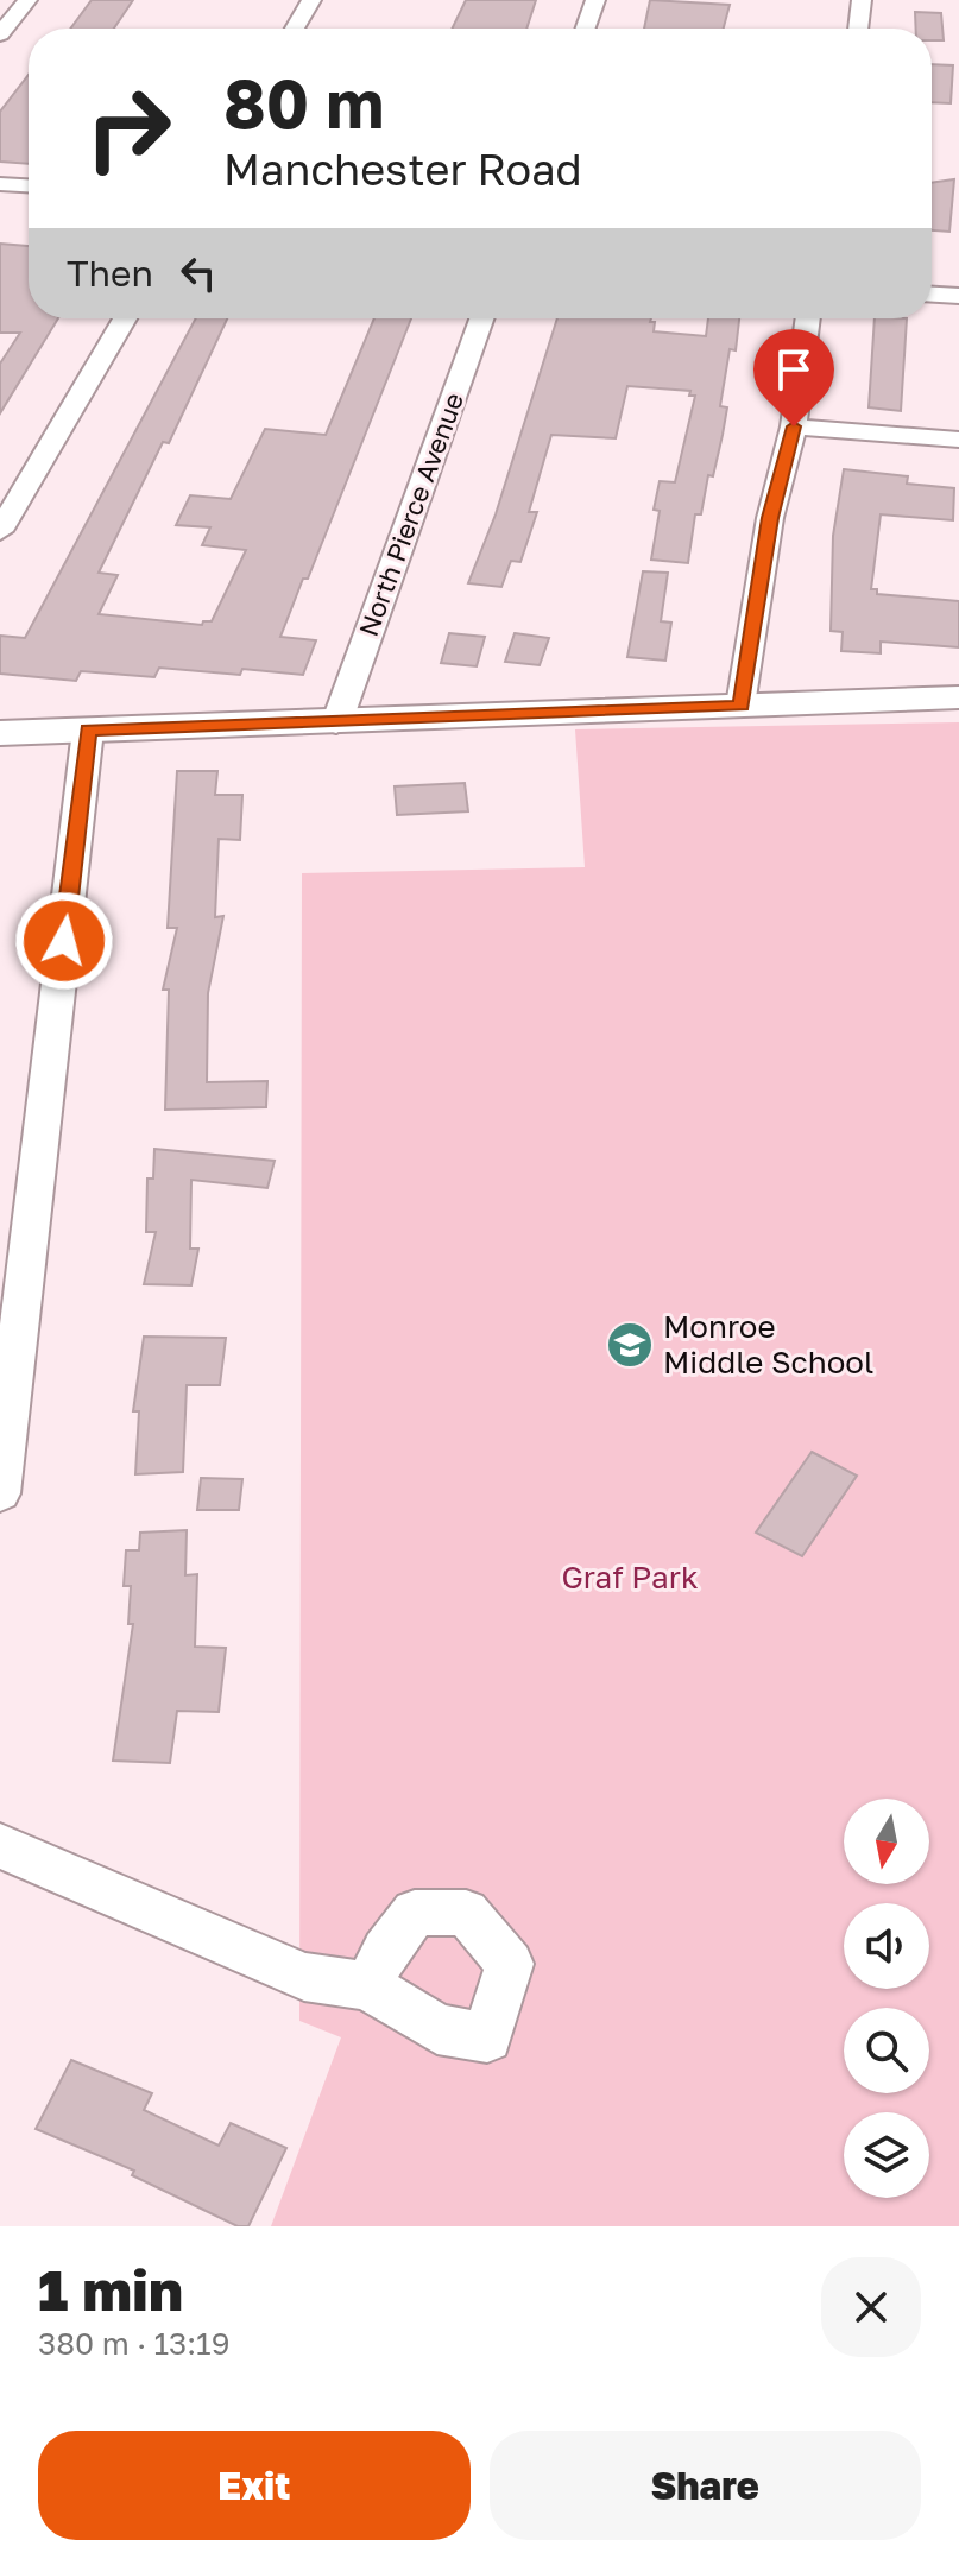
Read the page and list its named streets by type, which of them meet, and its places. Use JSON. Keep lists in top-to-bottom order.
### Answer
{
  "streets": {
    "street": ["North Pierce Avenue"]
  },
  "parks": ["Graf Park"],
  "places": {
    "school or university": ["Monroe Middle School"]
  },
  "north": "bottom",
  "page": {
    "turn": ["80 m", "Manchester Road"],
    "then": "Then",
    "heading": ["1 min", "380 m · 13:19"],
    "buttons": ["Exit", "Share"]
  }
}
